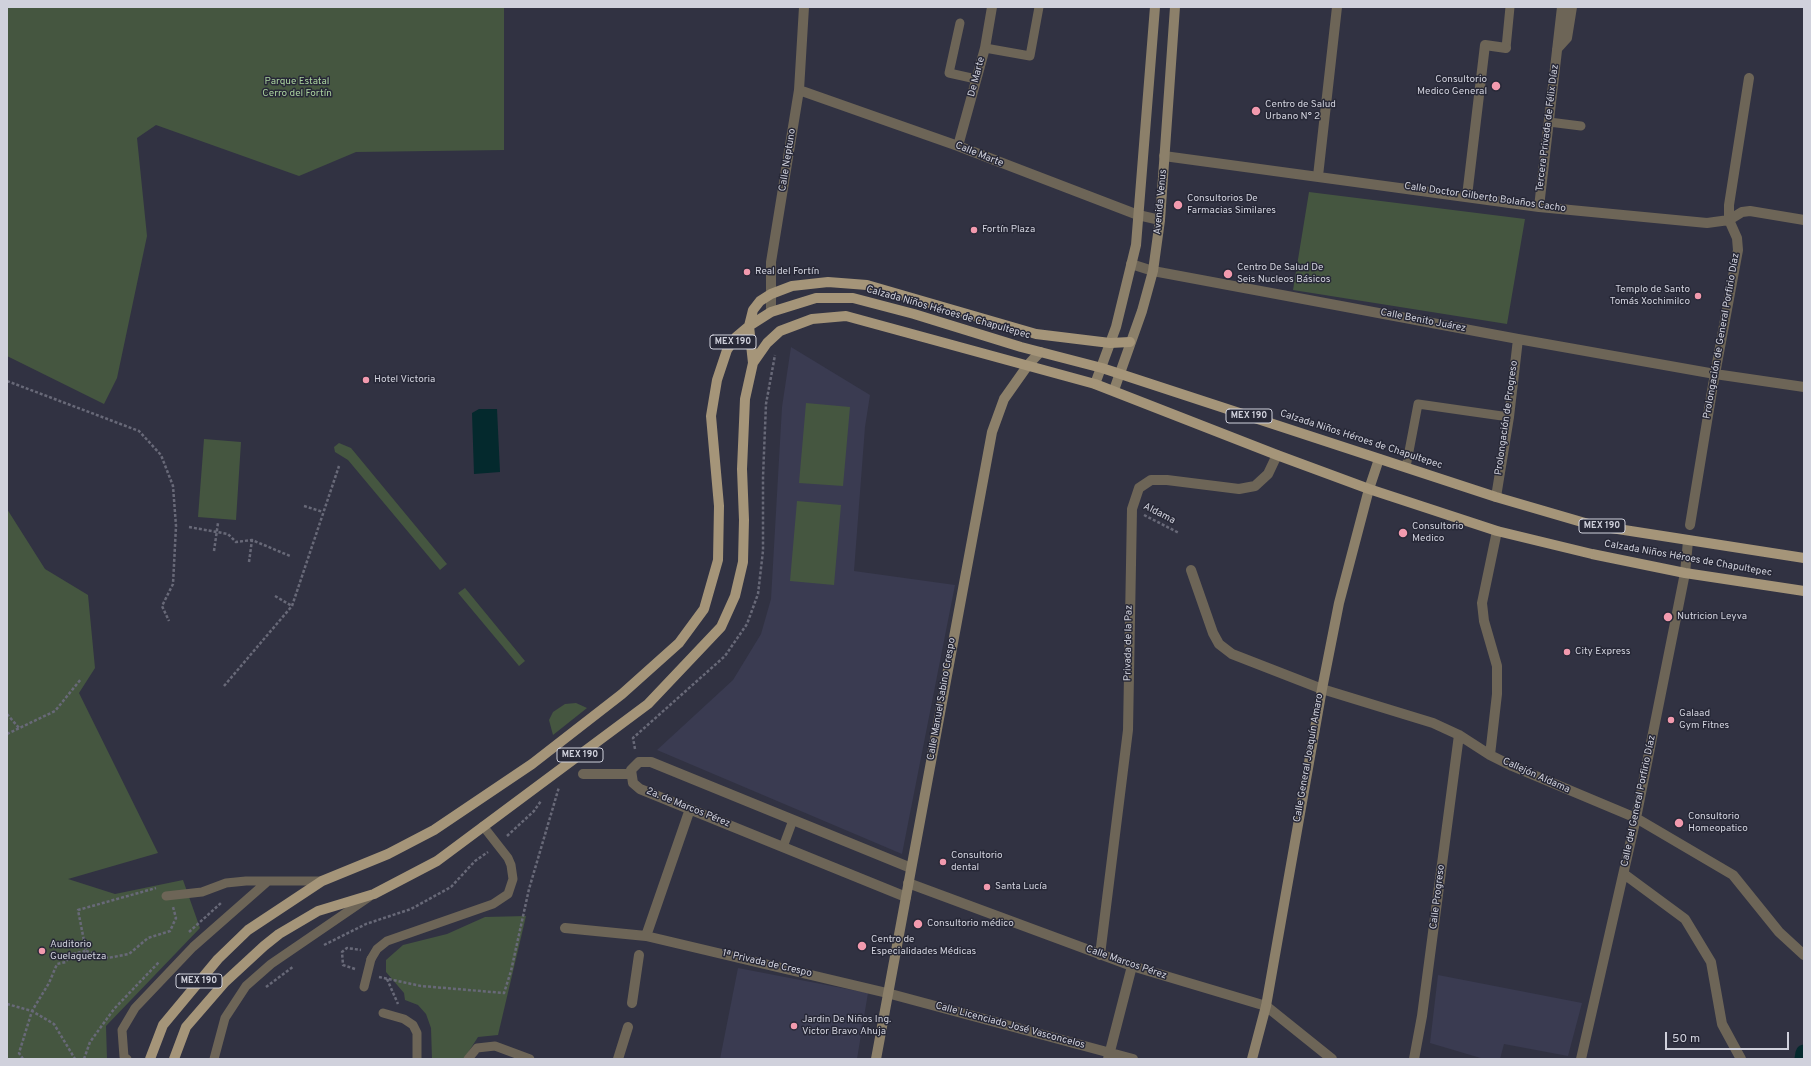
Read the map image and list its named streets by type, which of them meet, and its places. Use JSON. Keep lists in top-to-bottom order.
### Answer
{
  "streets": {
    "main road": ["Calzada Niños Héroes de Chapultepec", "MEX 190"],
    "street": [
      "De Marte",
      "Tercera Privada de Félix Díaz",
      "Calle Marte",
      "Calle Neptuno",
      "Calle Doctor Gilberto Bolaños Cacho",
      "Avenida Venus",
      "Calle Benito Juárez",
      "Prolongación de General Porfirio Díaz",
      "Prolongación de Progreso",
      "Privada de la Paz",
      "Calle Manuel Sabino Crespo",
      "Calle General Joaquín Amaro",
      "Callejón Aldama",
      "Calle del General Porfirio Díaz",
      "2a. de Marcos Pérez",
      "Calle Progreso",
      "Calle Marcos Pérez",
      "1ª Privada de Crespo",
      "Calle Licenciado José Vasconcelos"
    ],
    "path": ["Aldama"]
  },
  "crossings": [
    ["De Marte", "Calle Marte"],
    ["Tercera Privada de Félix Díaz", "Calle Doctor Gilberto Bolaños Cacho"],
    ["Calle Marte", "Calle Neptuno"],
    ["Calle Marte", "Avenida Venus"],
    ["Calle Neptuno", "Calzada Niños Héroes de Chapultepec"],
    ["Calle Doctor Gilberto Bolaños Cacho", "Avenida Venus"],
    ["Calle Doctor Gilberto Bolaños Cacho", "Prolongación de General Porfirio Díaz"],
    ["Avenida Venus", "Calzada Niños Héroes de Chapultepec"],
    ["Avenida Venus", "Calle Benito Juárez"],
    ["Calzada Niños Héroes de Chapultepec", "Prolongación de Progreso"],
    ["Calzada Niños Héroes de Chapultepec", "Privada de la Paz"],
    ["Calzada Niños Héroes de Chapultepec", "Calle Manuel Sabino Crespo"],
    ["Calzada Niños Héroes de Chapultepec", "Calle General Joaquín Amaro"],
    ["Calzada Niños Héroes de Chapultepec", "Calle del General Porfirio Díaz"],
    ["Calle Benito Juárez", "Prolongación de General Porfirio Díaz"],
    ["Calle Benito Juárez", "Prolongación de Progreso"],
    ["Aldama", "Privada de la Paz"],
    ["Privada de la Paz", "Calle Marcos Pérez"],
    ["Calle Manuel Sabino Crespo", "2a. de Marcos Pérez"],
    ["Calle Manuel Sabino Crespo", "Calle Marcos Pérez"],
    ["Calle Manuel Sabino Crespo", "1ª Privada de Crespo"],
    ["Calle Manuel Sabino Crespo", "Calle Licenciado José Vasconcelos"],
    ["Calle General Joaquín Amaro", "Callejón Aldama"],
    ["Calle General Joaquín Amaro", "Calle Marcos Pérez"],
    ["Callejón Aldama", "Calle del General Porfirio Díaz"],
    ["Callejón Aldama", "Calle Progreso"],
    ["1ª Privada de Crespo", "Calle Licenciado José Vasconcelos"]
  ],
  "parks": ["Parque Estatal Cerro del Fortín"],
  "places": [
    "Consultorio Medico General",
    "Centro de Salud Urbano N° 2",
    "Consultorios De Farmacias Similares",
    "Fortín Plaza",
    "Real del Fortín",
    "Centro De Salud De Seis Nucleos Básicos",
    "Templo de Santo Tomás Xochimilco",
    "Hotel Victoria",
    "Consultorio Medico",
    "Nutricion Leyva",
    "City Express",
    "Galaad Gym Fitnes",
    "Consultorio Homeopatico",
    "Consultorio dental",
    "Santa Lucía",
    "Consultorio médico",
    "Centro de Especialidades Médicas",
    "Auditorio Guelaguetza",
    "Jardin De Niños Ing. Victor Bravo Ahuja"
  ],
  "scale_bar": "50 m"
}
